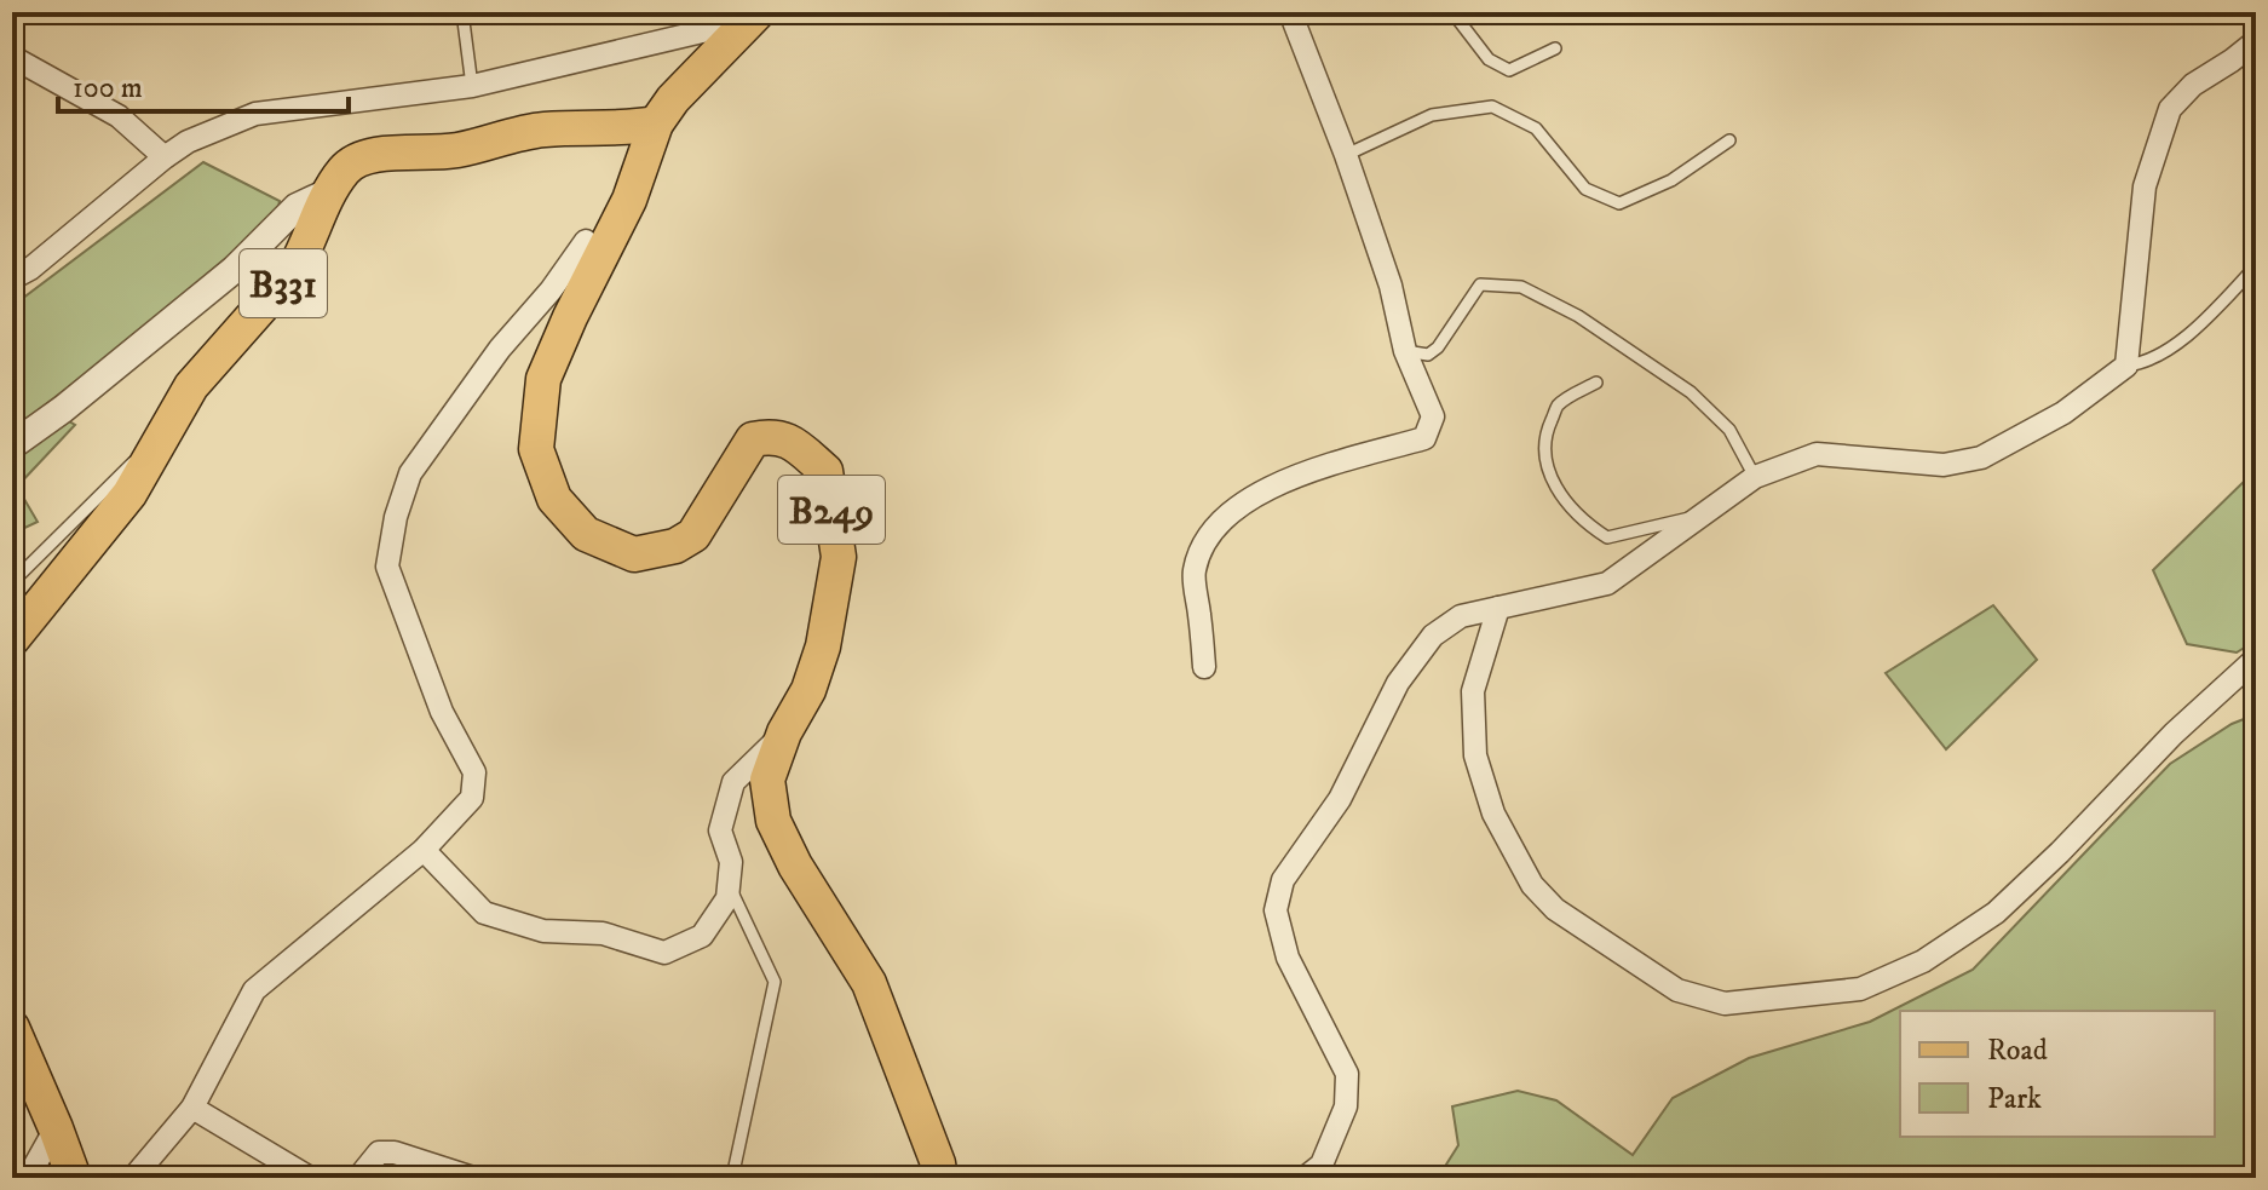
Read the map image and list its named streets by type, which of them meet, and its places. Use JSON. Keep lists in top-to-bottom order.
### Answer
{
  "streets": {
    "main road": ["B331", "B249"]
  },
  "crossings": [
    ["B331", "B249"]
  ],
  "legend": ["Road", "Park"],
  "scale_bar": "100 m"
}
